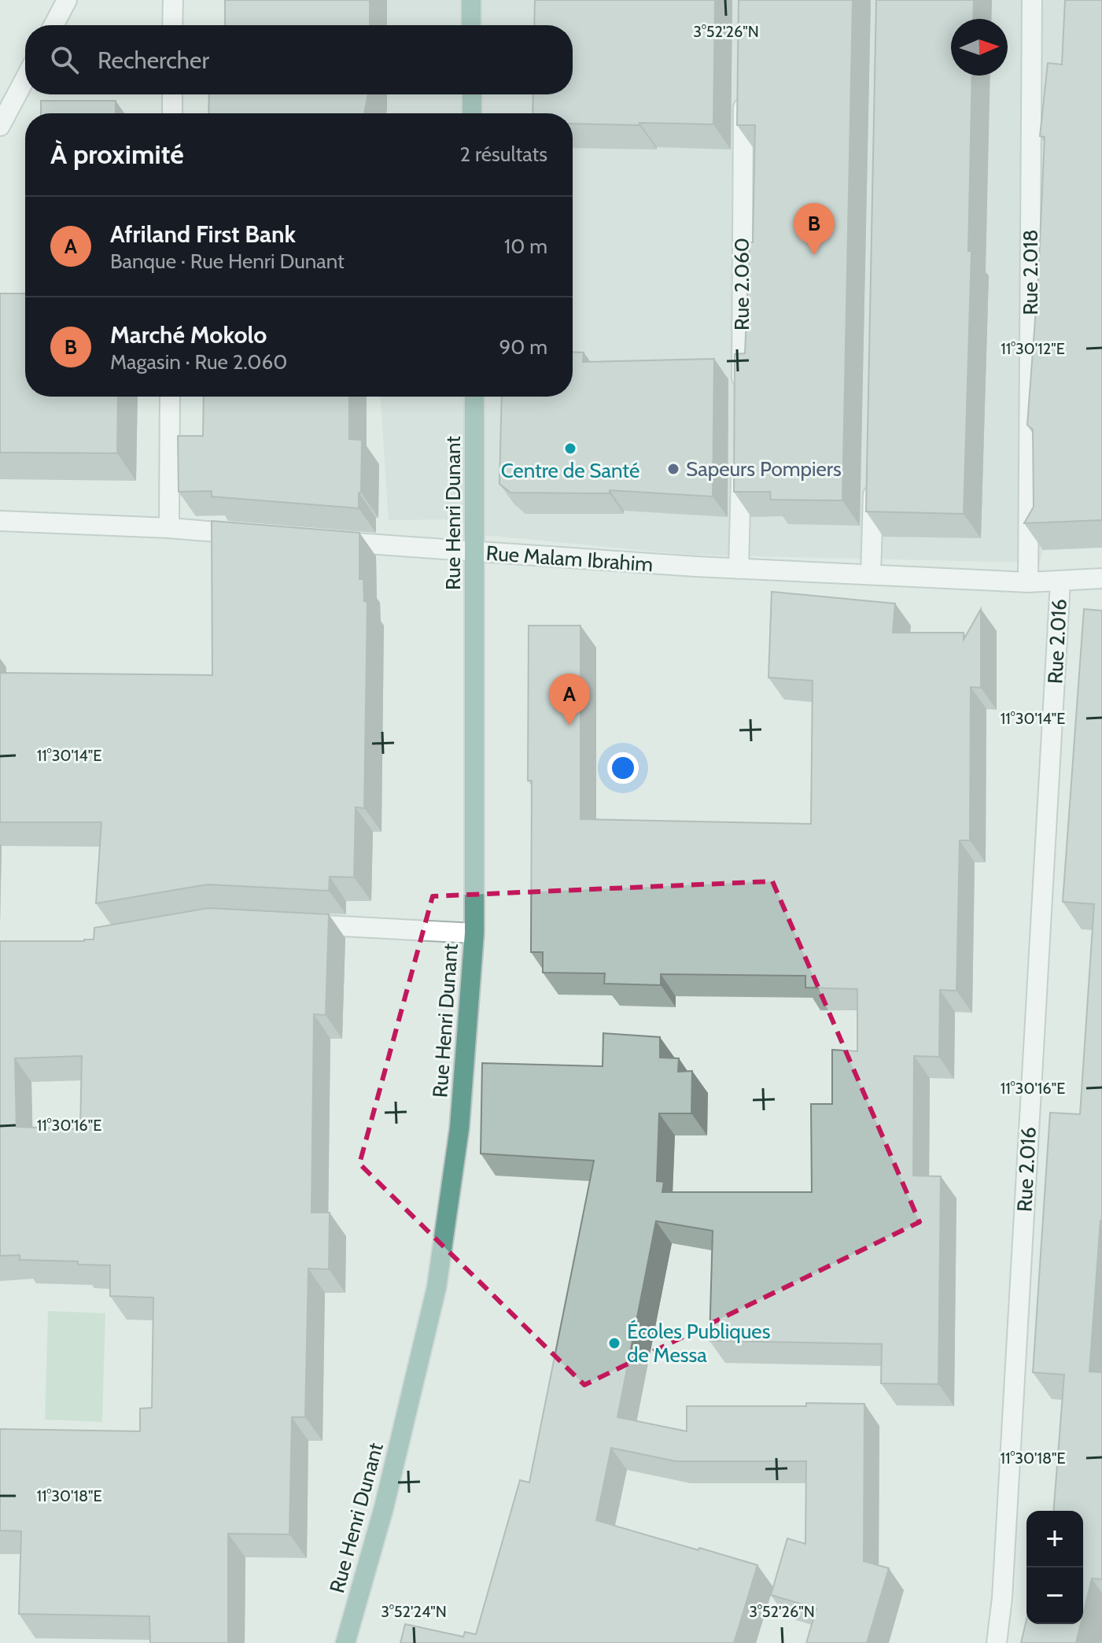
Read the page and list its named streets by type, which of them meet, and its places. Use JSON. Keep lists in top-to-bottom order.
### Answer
{
  "streets": {
    "main road": ["Rue Henri Dunant"],
    "street": [
      "Rue 2.018",
      "Rue 2.060",
      "Rue Malam Ibrahim",
      "Rue 2.016"
    ]
  },
  "crossings": [
    ["Rue 2.018", "Rue Malam Ibrahim"],
    ["Rue Henri Dunant", "Rue Malam Ibrahim"],
    ["Rue Malam Ibrahim", "Rue 2.016"]
  ],
  "places": ["Centre de Santé", "Sapeurs Pompiers", "Écoles Publiques de Messa"],
  "north": "right",
  "page": {
    "search": "Rechercher",
    "heading": ["À proximité", "2 résultats"],
    "list": [
      {
        "mark": "A",
        "name": "Afriland First Bank",
        "note": "Banque · Rue Henri Dunant",
        "value": "10 m"
      },
      {
        "mark": "B",
        "name": "Marché Mokolo",
        "note": "Magasin · Rue 2.060",
        "value": "90 m"
      }
    ],
    "pins": ["B", "A"],
    "map_buttons": ["+", "−"]
  },
  "coordinates": [
    "3°52'26\"N",
    "11°30'12\"E",
    "11°30'14\"E",
    "11°30'16\"E",
    "11°30'18\"E",
    "3°52'24\"N"
  ]
}
